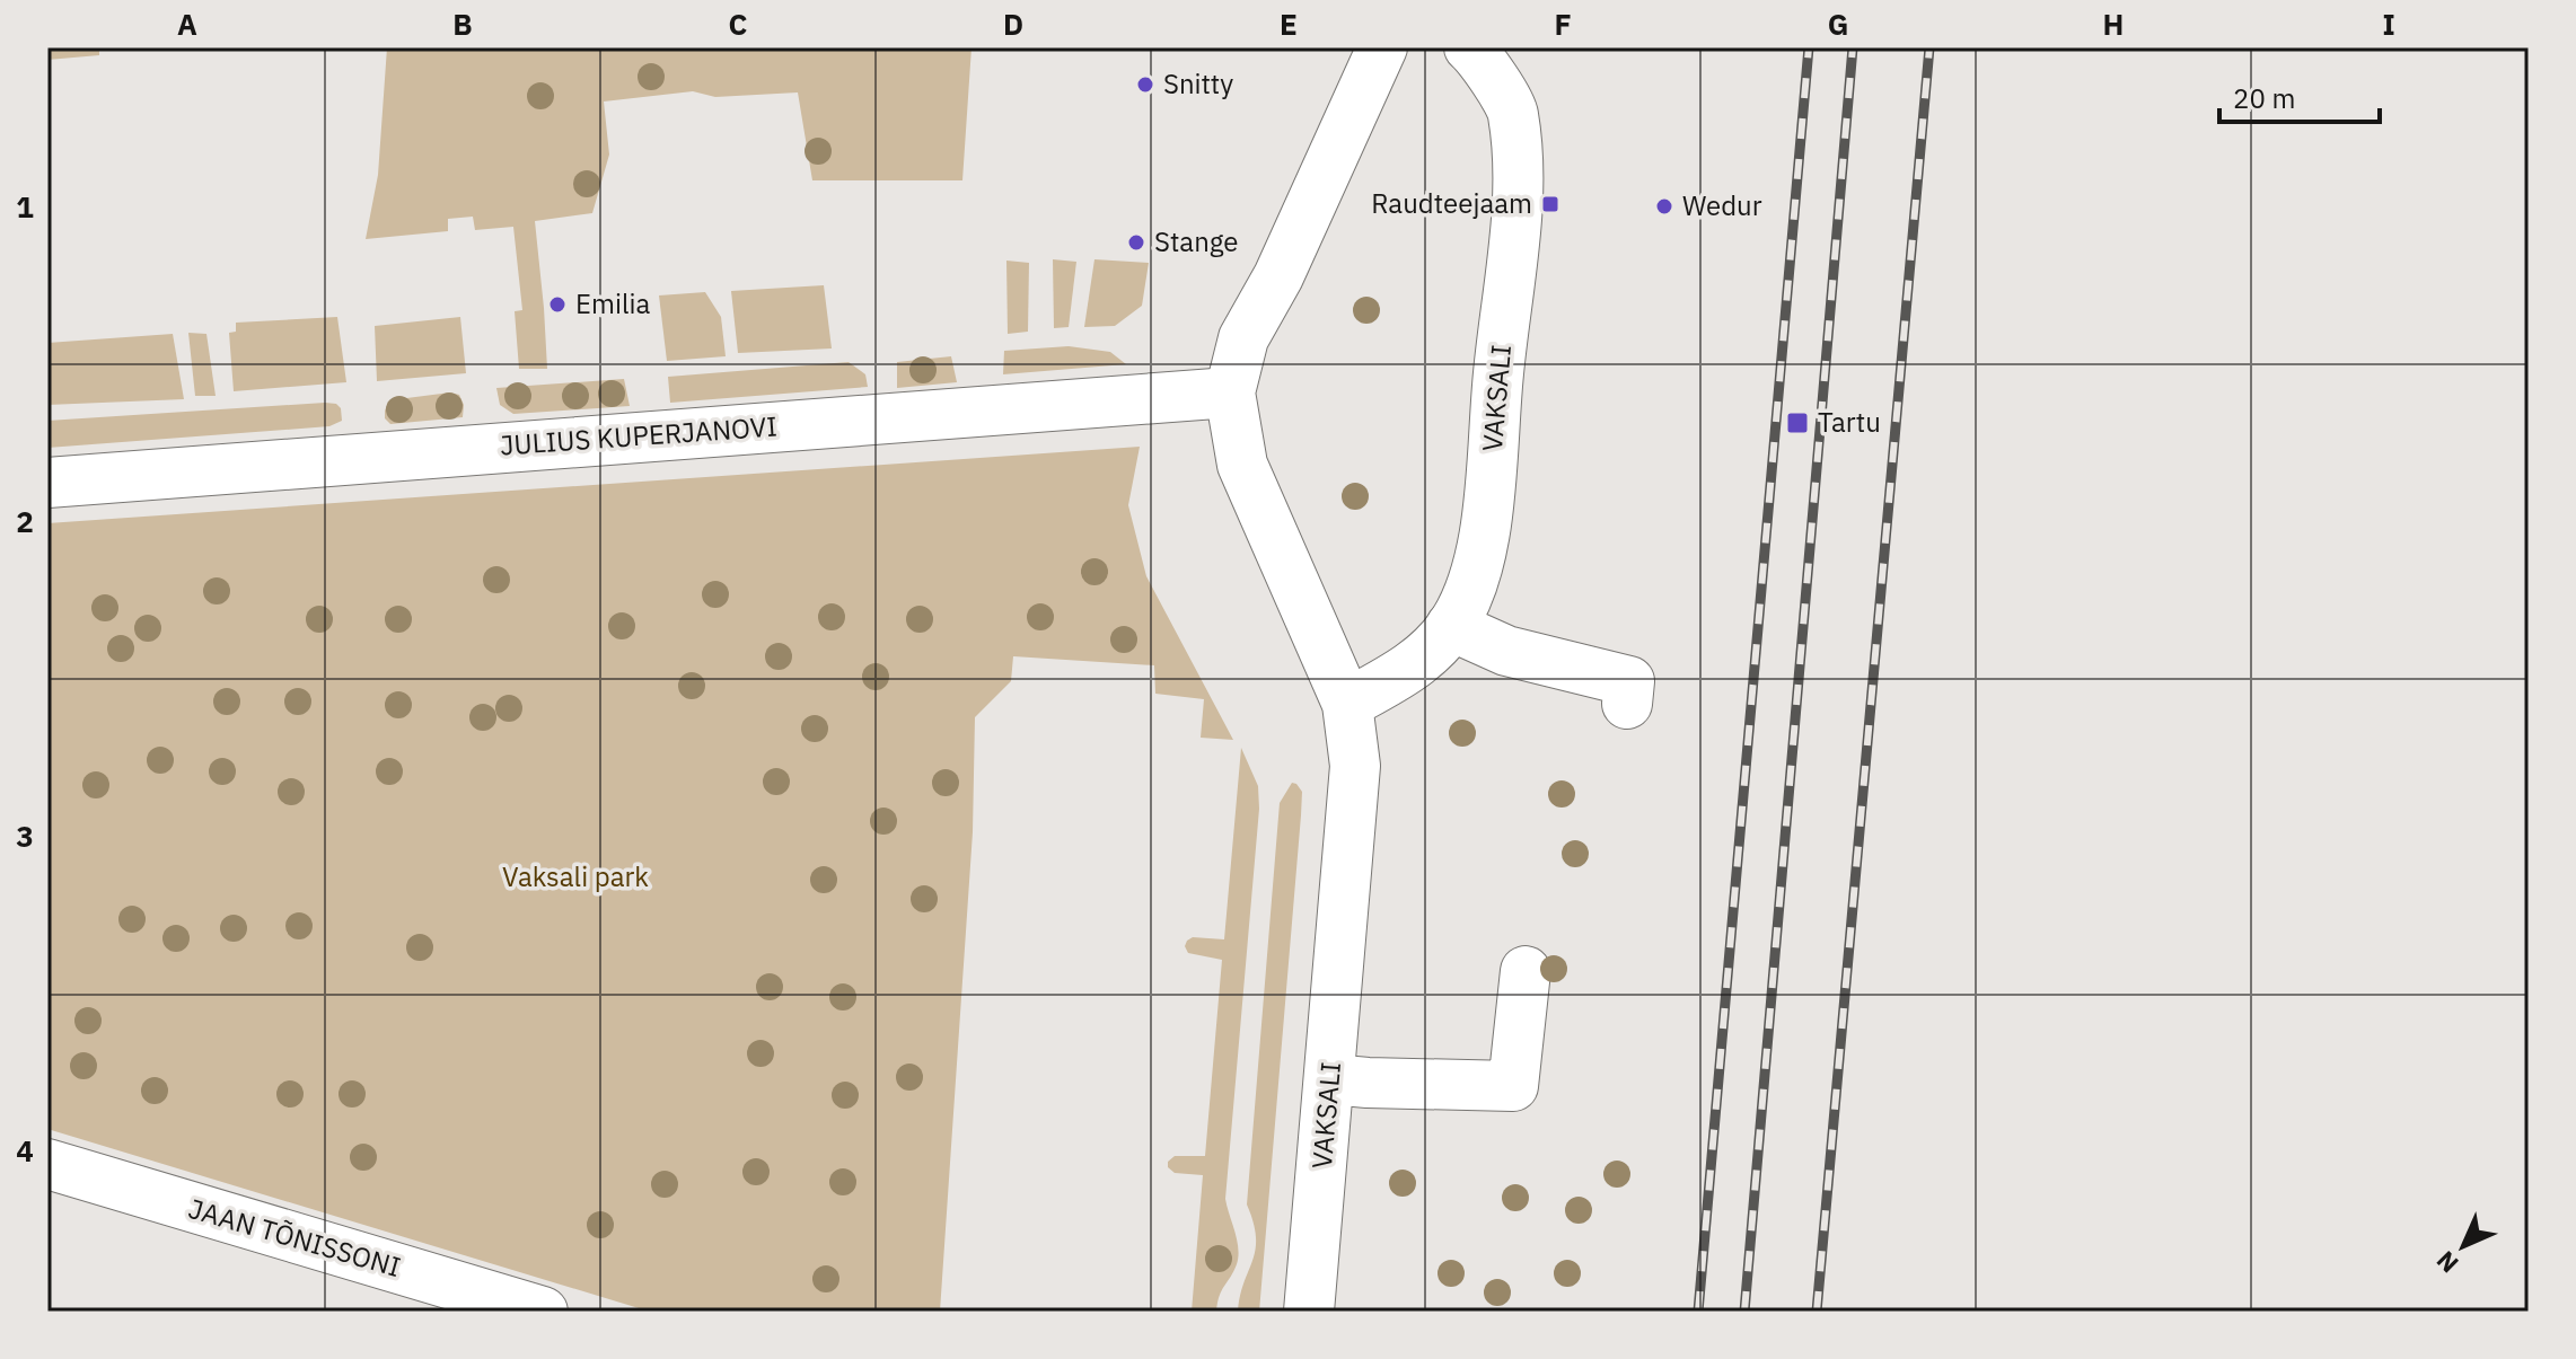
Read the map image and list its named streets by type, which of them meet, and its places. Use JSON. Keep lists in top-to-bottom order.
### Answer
{
  "streets": {
    "street": ["VAKSALI", "JULIUS KUPERJANOVI", "JAAN TÕNISSONI"]
  },
  "crossings": [
    ["VAKSALI", "JULIUS KUPERJANOVI"]
  ],
  "parks": ["Vaksali park"],
  "places": {
    "other": [
      "Snitty",
      "Wedur",
      "Stange",
      "Emilia"
    ],
    "transit": ["Raudteejaam", "Tartu"]
  },
  "scale_bar": "20 m",
  "north": "bottom left",
  "grid": {
    "columns": [
      "A",
      "B",
      "C",
      "D",
      "E",
      "F",
      "G",
      "H",
      "I"
    ],
    "rows": [
      "1",
      "2",
      "3",
      "4"
    ]
  }
}
